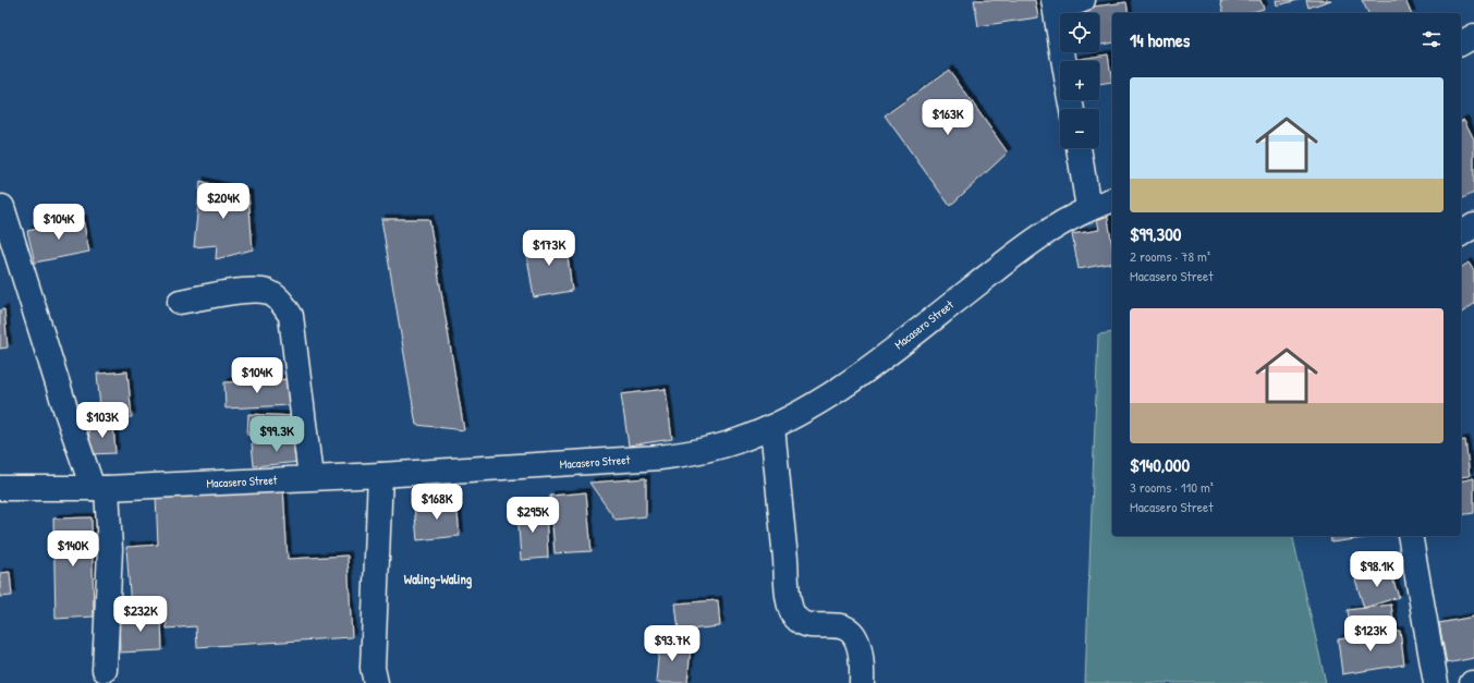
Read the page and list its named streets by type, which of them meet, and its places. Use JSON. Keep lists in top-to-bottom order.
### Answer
{
  "streets": {
    "street": ["Macasero Street"]
  },
  "districts": ["Waling-Waling"],
  "page": {
    "map_buttons": ["+", "−"],
    "heading": "14 homes",
    "list": [
      {
        "name": "$99,300",
        "note": "2 rooms · 78 m² · Macasero Street"
      },
      {
        "name": "$140,000",
        "note": "3 rooms · 110 m² · Macasero Street"
      }
    ],
    "price": [
      "$163K",
      "$204K",
      "$104K",
      "$173K",
      "$104K",
      "$103K",
      "$99.3K",
      "$168K",
      "$295K",
      "$140K",
      "$98.1K",
      "$232K",
      "$123K",
      "$93.7K"
    ]
  }
}
